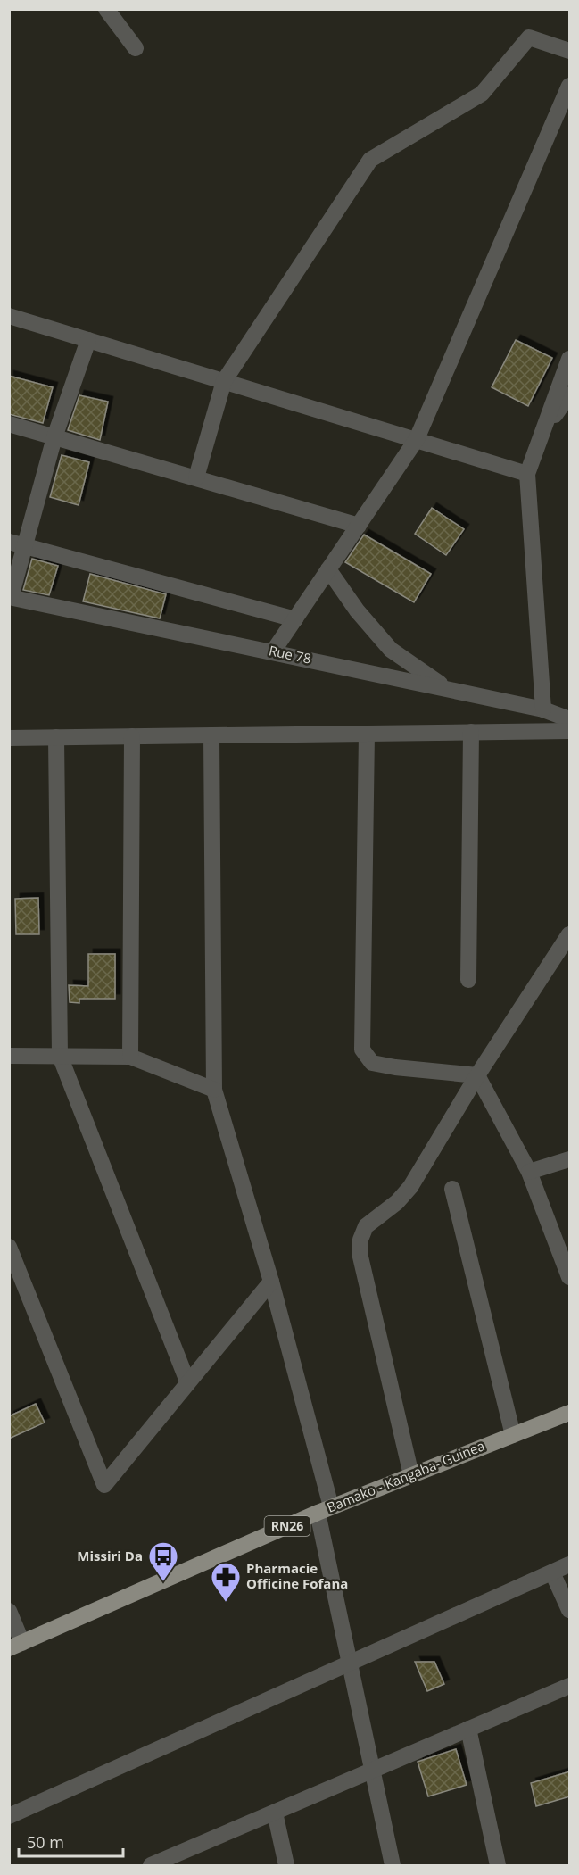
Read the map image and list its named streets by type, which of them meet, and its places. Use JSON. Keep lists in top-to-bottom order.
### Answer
{
  "streets": {
    "main road": ["Bamako - Kangaba- Guinea", "RN26"],
    "street": ["Rue 78"]
  },
  "places": {
    "bus stop": ["Missiri Da"],
    "pharmacy": ["Pharmacie Officine Fofana"]
  },
  "scale_bar": "50 m"
}
